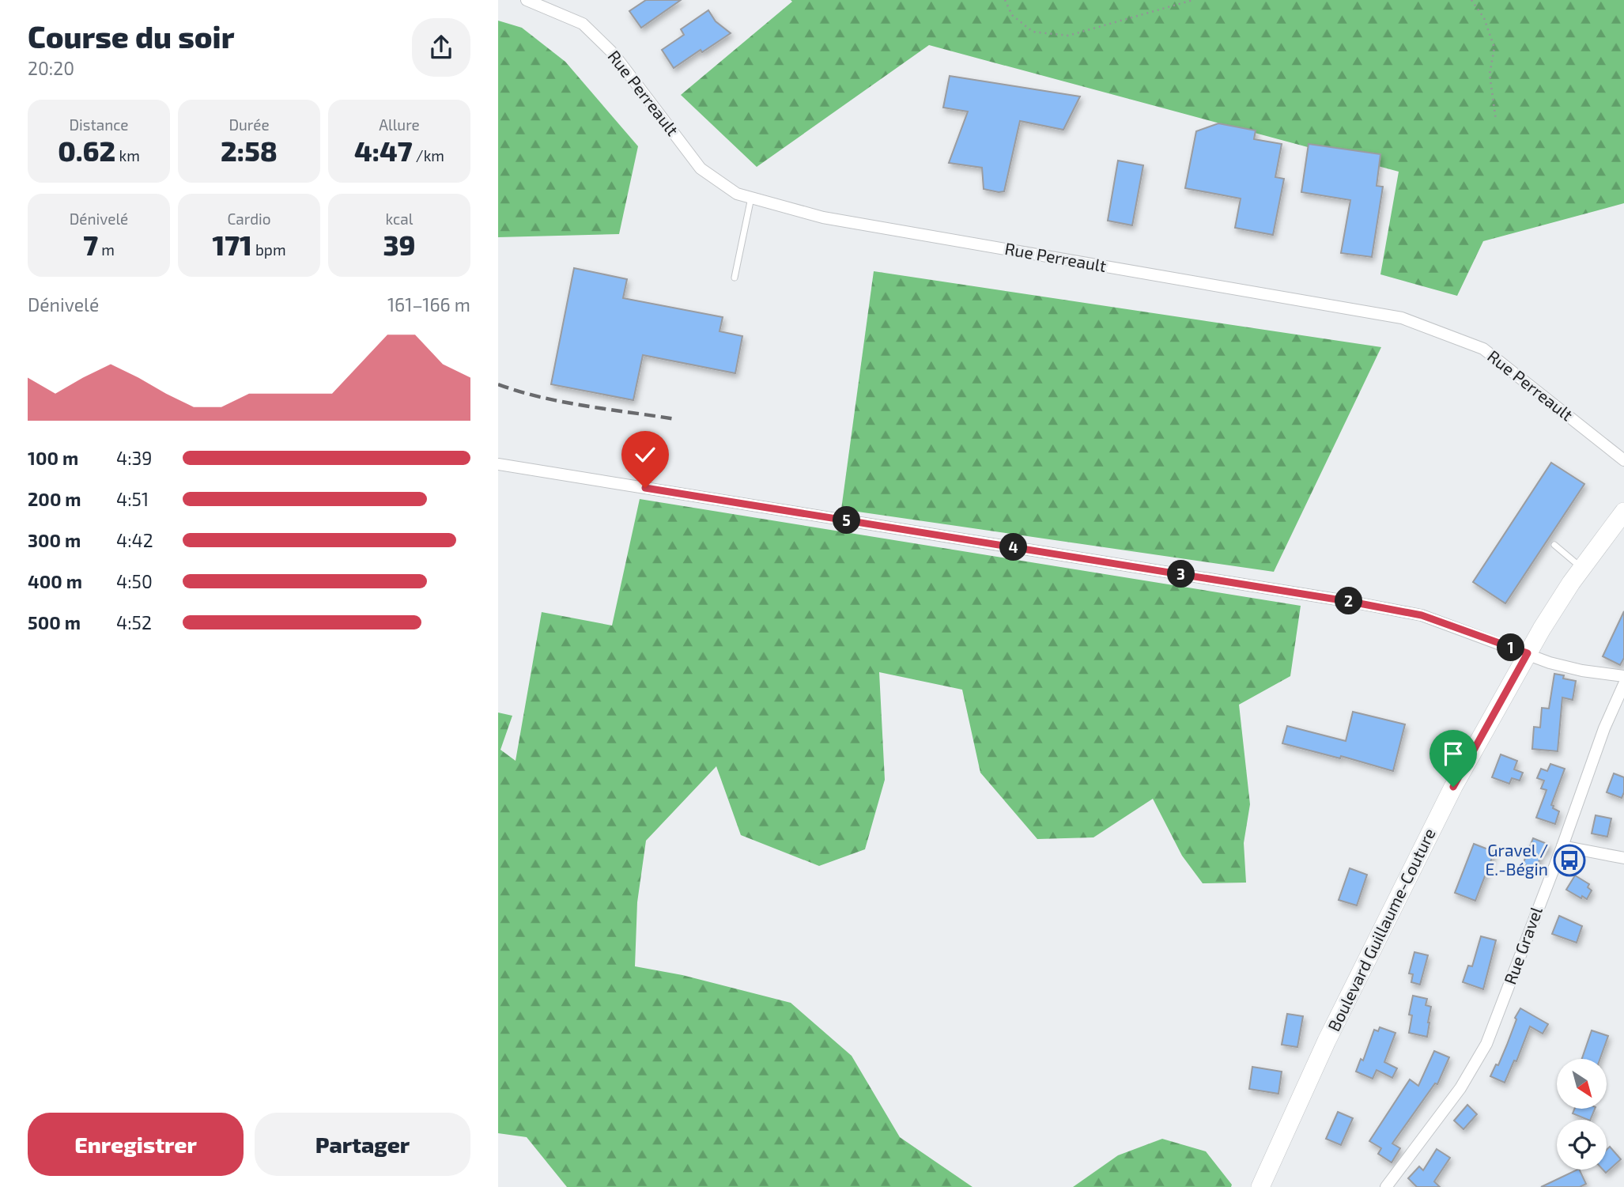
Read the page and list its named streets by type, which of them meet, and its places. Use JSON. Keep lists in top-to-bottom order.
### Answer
{
  "streets": {
    "main road": ["Boulevard Guillaume-Couture"],
    "street": ["Rue Perreault", "Rue Gravel"]
  },
  "places": {
    "bus stop": ["Gravel / E.-Bégin"]
  },
  "north": "bottom right",
  "page": {
    "heading": ["Course du soir", "20:20"],
    "stats": [
      ["Distance", "0.62 km"],
      ["Durée", "2:58"],
      ["Allure", "4:47 /km"],
      ["Dénivelé", "7 m"],
      ["Cardio", "171 bpm"],
      ["kcal", "39"]
    ],
    "chart": ["Dénivelé", "161–166 m"],
    "list": [
      {
        "name": "100 m",
        "note": "4:39"
      },
      {
        "name": "200 m",
        "note": "4:51"
      },
      {
        "name": "300 m",
        "note": "4:42"
      },
      {
        "name": "400 m",
        "note": "4:50"
      },
      {
        "name": "500 m",
        "note": "4:52"
      }
    ],
    "pins": [
      "5",
      "4",
      "3",
      "2",
      "1"
    ],
    "buttons": ["Enregistrer", "Partager"]
  }
}
